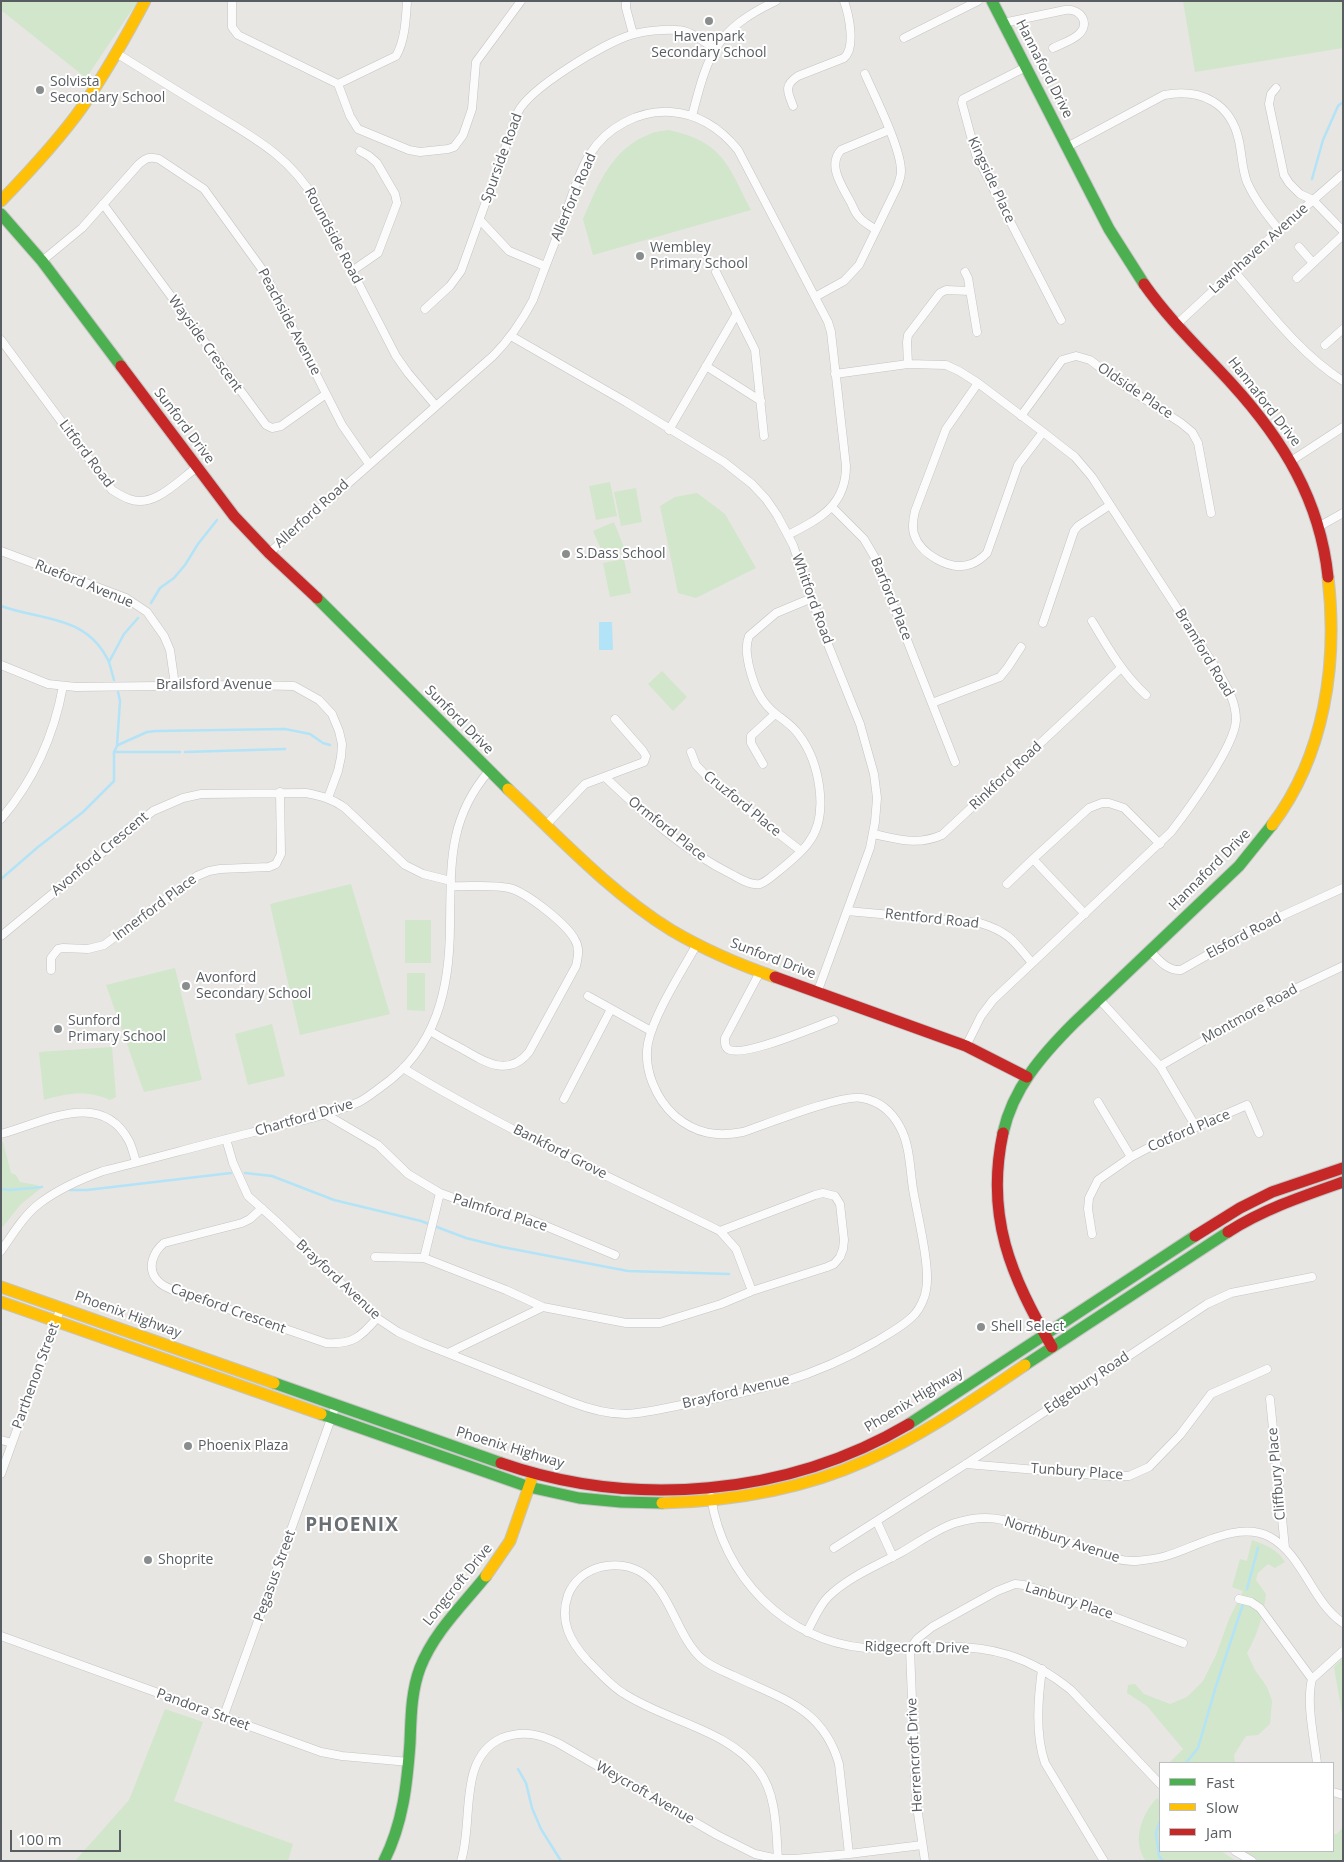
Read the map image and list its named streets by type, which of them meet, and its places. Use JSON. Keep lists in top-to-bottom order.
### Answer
{
  "streets": {
    "street": [
      "Hannaford Drive",
      "Spurside Road",
      "Kingside Place",
      "Allerford Road",
      "Roundside Road",
      "Lawnhaven Avenue",
      "Peachside Avenue",
      "Wayside Crescent",
      "Oldside Place",
      "Sunford Drive",
      "Litford Road",
      "Rueford Avenue",
      "Whitford Road",
      "Barford Place",
      "Bramford Road",
      "Brailsford Avenue",
      "Rinkford Road",
      "Cruzford Place",
      "Ormford Place",
      "Avonford Crescent",
      "Innerford Place",
      "Rentford Road",
      "Elsford Road",
      "Montmore Road",
      "Chartford Drive",
      "Cotford Place",
      "Bankford Grove",
      "Palmford Place",
      "Brayford Avenue",
      "Capeford Crescent",
      "Phoenix Highway",
      "Parthenon Street",
      "Edgebury Road",
      "Tunbury Place",
      "Cliffbury Place",
      "Northbury Avenue",
      "Pegasus Street",
      "Longcroft Drive",
      "Lanbury Place",
      "Ridgecroft Drive",
      "Pandora Street",
      "Herrencroft Drive",
      "Weycroft Avenue"
    ]
  },
  "crossings": [
    ["Hannaford Drive", "Kingside Place"],
    ["Hannaford Drive", "Lawnhaven Avenue"],
    ["Hannaford Drive", "Sunford Drive"],
    ["Hannaford Drive", "Elsford Road"],
    ["Hannaford Drive", "Phoenix Highway"],
    ["Spurside Road", "Allerford Road"],
    ["Allerford Road", "Roundside Road"],
    ["Allerford Road", "Peachside Avenue"],
    ["Allerford Road", "Sunford Drive"],
    ["Allerford Road", "Whitford Road"],
    ["Allerford Road", "Barford Place"],
    ["Allerford Road", "Bramford Road"],
    ["Peachside Avenue", "Wayside Crescent"],
    ["Peachside Avenue", "Sunford Drive"],
    ["Oldside Place", "Bramford Road"],
    ["Sunford Drive", "Litford Road"],
    ["Sunford Drive", "Whitford Road"],
    ["Sunford Drive", "Bramford Road"],
    ["Sunford Drive", "Chartford Drive"],
    ["Sunford Drive", "Brayford Avenue"],
    ["Rueford Avenue", "Brailsford Avenue"],
    ["Whitford Road", "Rinkford Road"],
    ["Whitford Road", "Ormford Place"],
    ["Whitford Road", "Rentford Road"],
    ["Bramford Road", "Rentford Road"],
    ["Brailsford Avenue", "Avonford Crescent"],
    ["Cruzford Place", "Ormford Place"],
    ["Avonford Crescent", "Innerford Place"],
    ["Avonford Crescent", "Chartford Drive"],
    ["Chartford Drive", "Bankford Grove"],
    ["Chartford Drive", "Palmford Place"],
    ["Chartford Drive", "Brayford Avenue"],
    ["Brayford Avenue", "Capeford Crescent"],
    ["Phoenix Highway", "Parthenon Street"],
    ["Phoenix Highway", "Pegasus Street"],
    ["Phoenix Highway", "Longcroft Drive"],
    ["Phoenix Highway", "Ridgecroft Drive"],
    ["Edgebury Road", "Tunbury Place"],
    ["Cliffbury Place", "Northbury Avenue"],
    ["Northbury Avenue", "Ridgecroft Drive"],
    ["Pegasus Street", "Pandora Street"],
    ["Longcroft Drive", "Pandora Street"],
    ["Lanbury Place", "Ridgecroft Drive"],
    ["Lanbury Place", "Herrencroft Drive"],
    ["Ridgecroft Drive", "Herrencroft Drive"],
    ["Herrencroft Drive", "Weycroft Avenue"]
  ],
  "districts": ["PHOENIX"],
  "places": [
    "Havenpark Secondary School",
    "Solvista Secondary School",
    "Wembley Primary School",
    "S.Dass School",
    "Avonford Secondary School",
    "Sunford Primary School",
    "Shell Select",
    "Phoenix Plaza",
    "Shoprite"
  ],
  "legend": ["Fast", "Slow", "Jam"],
  "scale_bar": "100 m"
}
